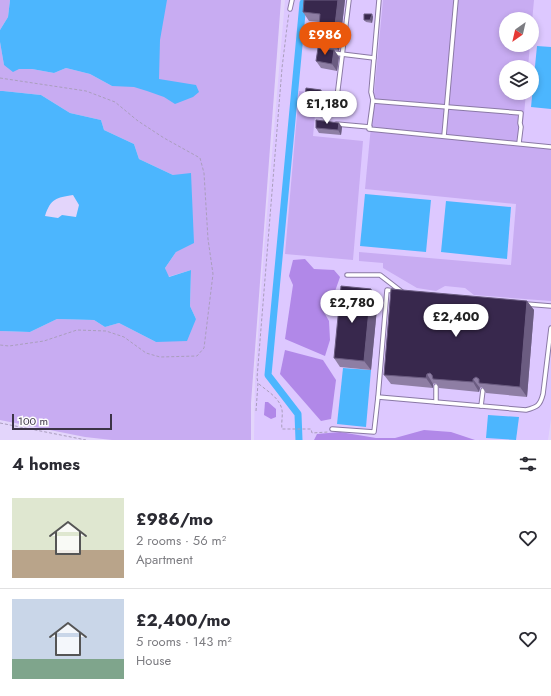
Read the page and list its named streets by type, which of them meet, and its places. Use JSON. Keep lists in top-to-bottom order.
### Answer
{
  "scale_bar": "100 m",
  "north": "bottom left",
  "page": {
    "price": [
      "£986",
      "£1,180",
      "£2,780",
      "£2,400"
    ],
    "scale": "100 m",
    "heading": "4 homes",
    "list": [
      {
        "name": "£986/mo",
        "note": "2 rooms · 56 m² · Apartment"
      },
      {
        "name": "£2,400/mo",
        "note": "5 rooms · 143 m² · House"
      }
    ]
  }
}
